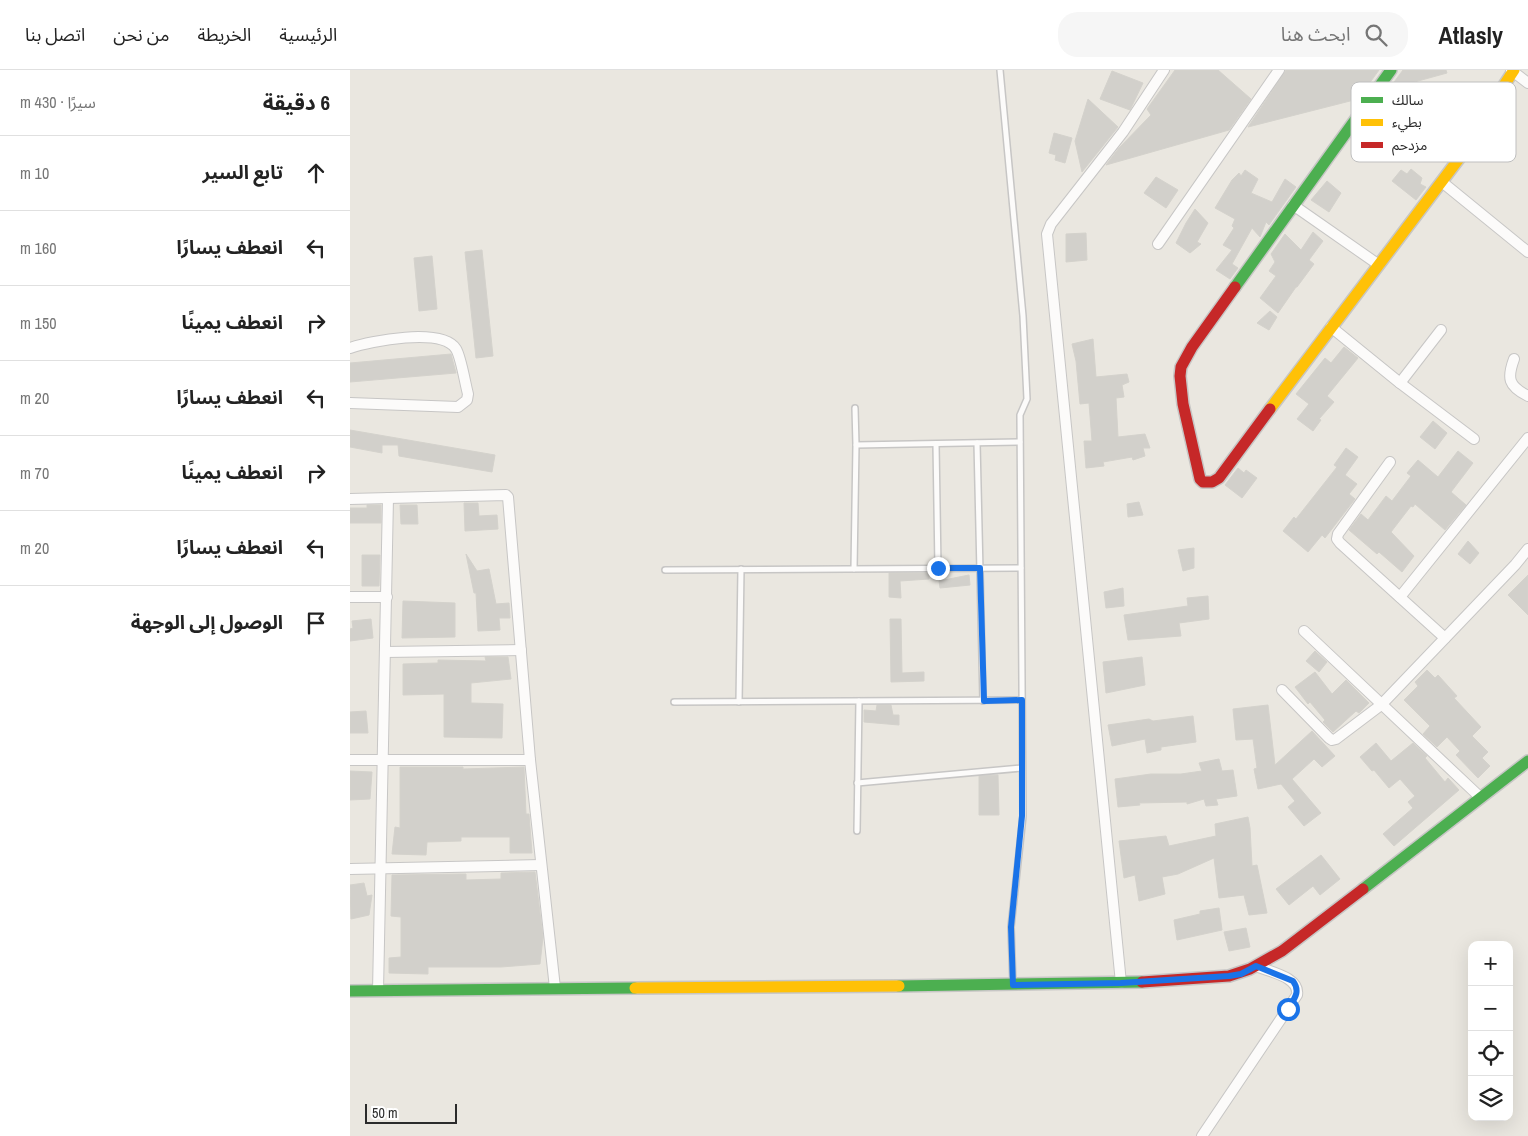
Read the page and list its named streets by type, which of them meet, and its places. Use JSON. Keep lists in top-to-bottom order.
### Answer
{
  "legend": ["سالك", "بطيء", "مزدحم"],
  "scale_bar": "50 m",
  "page": {
    "header": "Atlasly",
    "search": "ابحث هنا",
    "nav": [
      "الرئيسية",
      "الخريطة",
      "من نحن",
      "اتصل بنا"
    ],
    "heading": ["6 دقيقة", "سيرًا · 430 m"],
    "list": [
      ["تابع السير", "10 m"],
      ["انعطف يسارًا", "160 m"],
      ["انعطف يمينًا", "150 m"],
      ["انعطف يسارًا", "20 m"],
      ["انعطف يمينًا", "70 m"],
      ["انعطف يسارًا", "20 m"],
      "الوصول إلى الوجهة"
    ],
    "map_buttons": ["+", "−"],
    "scale": "50 m"
  }
}
